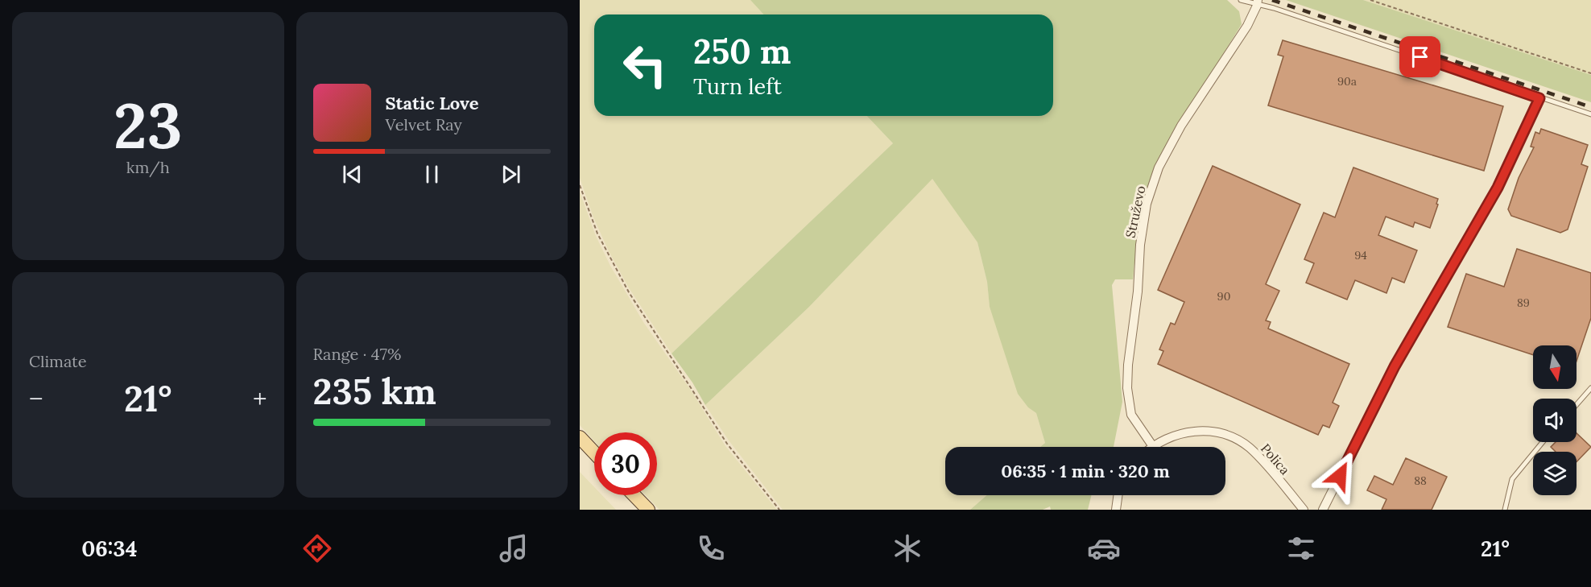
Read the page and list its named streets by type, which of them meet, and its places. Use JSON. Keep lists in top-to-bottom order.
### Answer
{
  "streets": {
    "street": ["Struževo", "Polica"]
  },
  "crossings": [
    ["Struževo", "Polica"]
  ],
  "house_numbers": [
    "90a",
    "94",
    "90",
    "89",
    "88"
  ],
  "north": "bottom",
  "page": {
    "tile": [
      ["23", "km/h"],
      "Climate",
      ["Range · 47%", "235 km"]
    ],
    "turn": ["250 m", "Turn left"],
    "song": ["Static Love", "Velvet Ray"],
    "heat": ["−", "21°", "+"],
    "limit": "30",
    "trip": "06:35 · 1 min · 320 m",
    "tabs": ["06:34", "21°"]
  }
}
